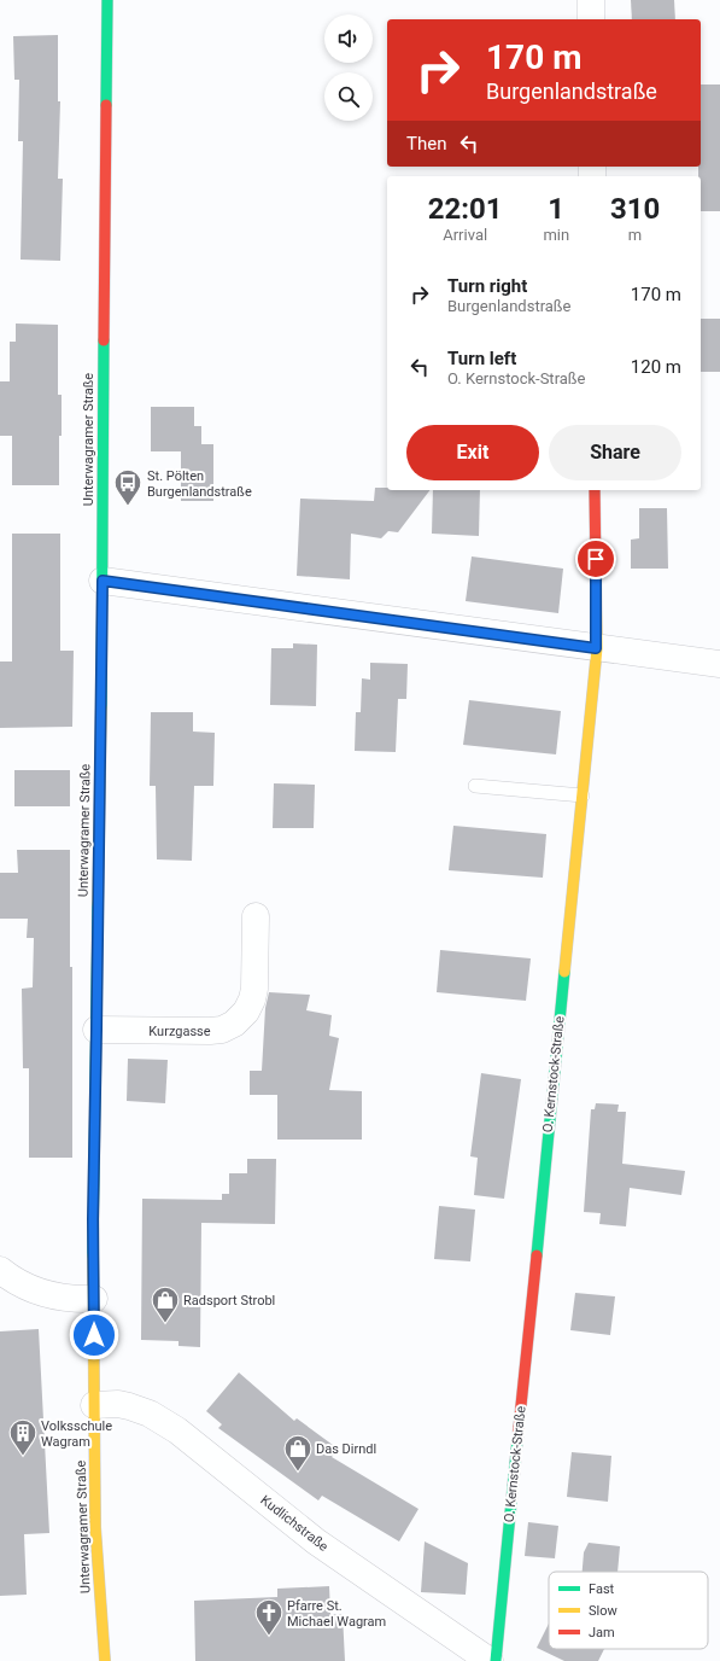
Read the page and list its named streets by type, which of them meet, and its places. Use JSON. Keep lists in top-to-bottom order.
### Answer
{
  "streets": {
    "street": [
      "Unterwagramer Straße",
      "Kurzgasse",
      "O. Kernstock-Straße",
      "Kudlichstraße"
    ]
  },
  "crossings": [
    ["Unterwagramer Straße", "Kurzgasse"],
    ["Unterwagramer Straße", "Kudlichstraße"]
  ],
  "places": {
    "bus stop": ["St. Pölten Burgenlandstraße"],
    "shop": ["Radsport Strobl", "Das Dirndl"],
    "building": ["Volksschule Wagram"],
    "church": ["Pfarre St. Michael Wagram"]
  },
  "legend": ["Fast", "Slow", "Jam"],
  "page": {
    "turn": ["170 m", "Burgenlandstraße"],
    "then": "Then",
    "eta": [
      "22:01",
      "Arrival",
      "1",
      "min",
      "310",
      "m"
    ],
    "list": [
      {
        "name": "Turn right",
        "note": "Burgenlandstraße",
        "value": "170 m"
      },
      {
        "name": "Turn left",
        "note": "O. Kernstock-Straße",
        "value": "120 m"
      }
    ],
    "buttons": ["Exit", "Share"]
  }
}
